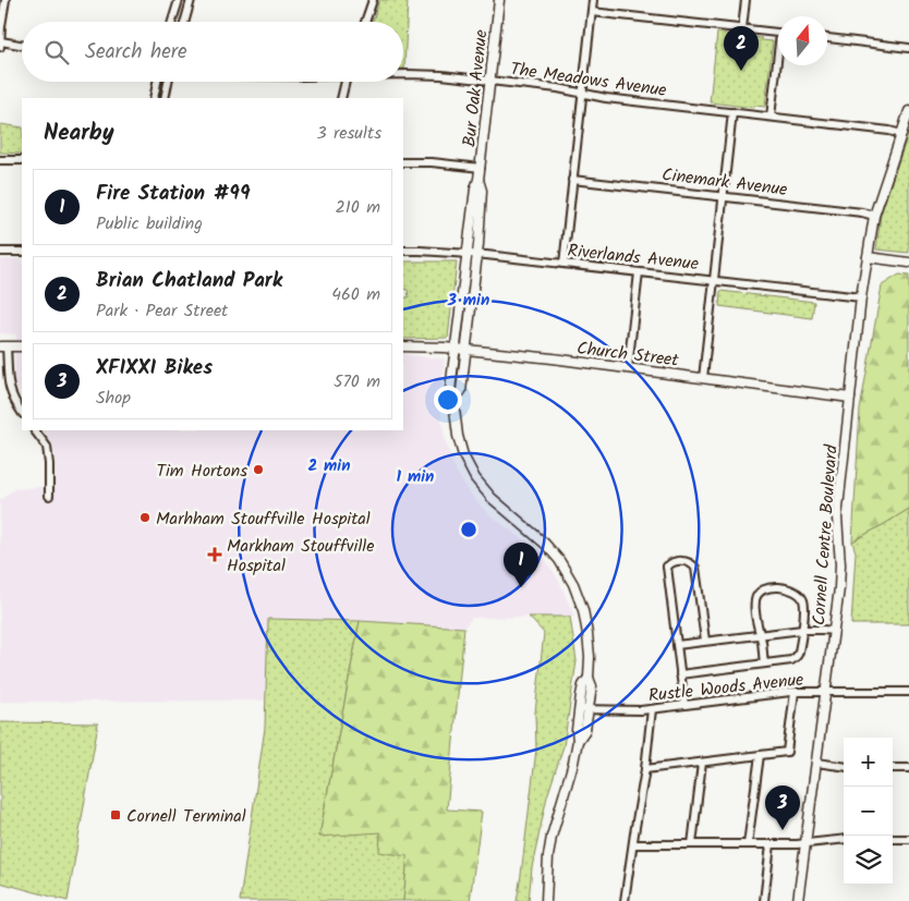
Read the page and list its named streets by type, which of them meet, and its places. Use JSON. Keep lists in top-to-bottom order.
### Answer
{
  "streets": {
    "street": [
      "The Meadows Avenue",
      "Bur Oak Avenue",
      "Cinemark Avenue",
      "Riverlands Avenue",
      "Church Street",
      "Cornell Centre Boulevard",
      "Rustle Woods Avenue"
    ]
  },
  "crossings": [
    ["The Meadows Avenue", "Bur Oak Avenue"],
    ["The Meadows Avenue", "Cornell Centre Boulevard"],
    ["Bur Oak Avenue", "Riverlands Avenue"],
    ["Bur Oak Avenue", "Church Street"],
    ["Bur Oak Avenue", "Rustle Woods Avenue"],
    ["Cinemark Avenue", "Cornell Centre Boulevard"],
    ["Riverlands Avenue", "Cornell Centre Boulevard"],
    ["Church Street", "Cornell Centre Boulevard"],
    ["Cornell Centre Boulevard", "Rustle Woods Avenue"]
  ],
  "places": {
    "other": ["Tim Hortons", "Marhham Stouffville Hospital"],
    "health": ["Markham Stouffville Hospital"],
    "transit": ["Cornell Terminal"]
  },
  "north": "top",
  "page": {
    "search": "Search here",
    "pins": ["2", "1", "3"],
    "heading": ["Nearby", "3 results"],
    "list": [
      {
        "mark": "1",
        "name": "Fire Station #99",
        "note": "Public building",
        "value": "210 m"
      },
      {
        "mark": "2",
        "name": "Brian Chatland Park",
        "note": "Park · Pear Street",
        "value": "460 m"
      },
      {
        "mark": "3",
        "name": "XFIXXI Bikes",
        "note": "Shop",
        "value": "570 m"
      }
    ],
    "map_buttons": ["+", "−"]
  },
  "rings": ["3 min", "2 min", "1 min"]
}
